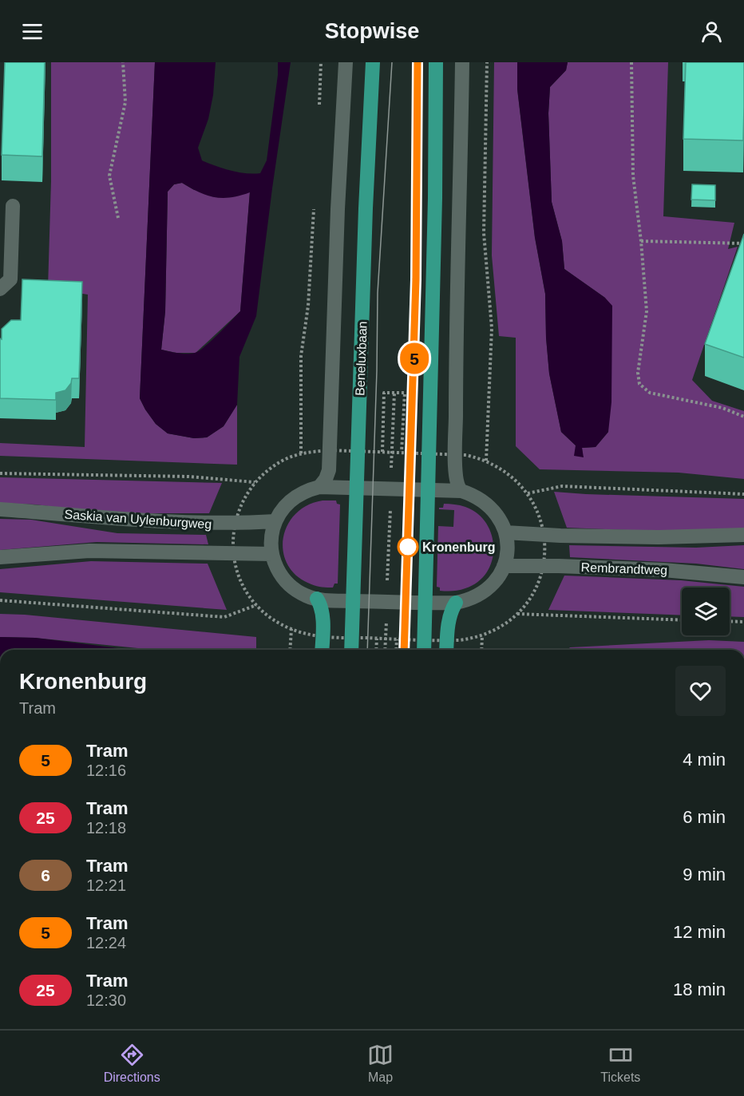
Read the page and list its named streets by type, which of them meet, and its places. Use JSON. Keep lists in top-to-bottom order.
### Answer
{
  "streets": {
    "main road": ["Beneluxbaan"],
    "street": ["Saskia van Uylenburgweg", "Rembrandtweg"]
  },
  "places": ["Kronenburg"],
  "lines": ["tram line 5"],
  "page": {
    "header": "Stopwise",
    "on_map": "5",
    "heading": ["Kronenburg", "Tram"],
    "list": [
      {
        "mark": "5",
        "name": "Tram",
        "note": "12:16",
        "value": "4 min"
      },
      {
        "mark": "25",
        "name": "Tram",
        "note": "12:18",
        "value": "6 min"
      },
      {
        "mark": "6",
        "name": "Tram",
        "note": "12:21",
        "value": "9 min"
      },
      {
        "mark": "5",
        "name": "Tram",
        "note": "12:24",
        "value": "12 min"
      },
      {
        "mark": "25",
        "name": "Tram",
        "note": "12:30",
        "value": "18 min"
      }
    ],
    "tabs": ["Directions", "Map", "Tickets"]
  }
}
